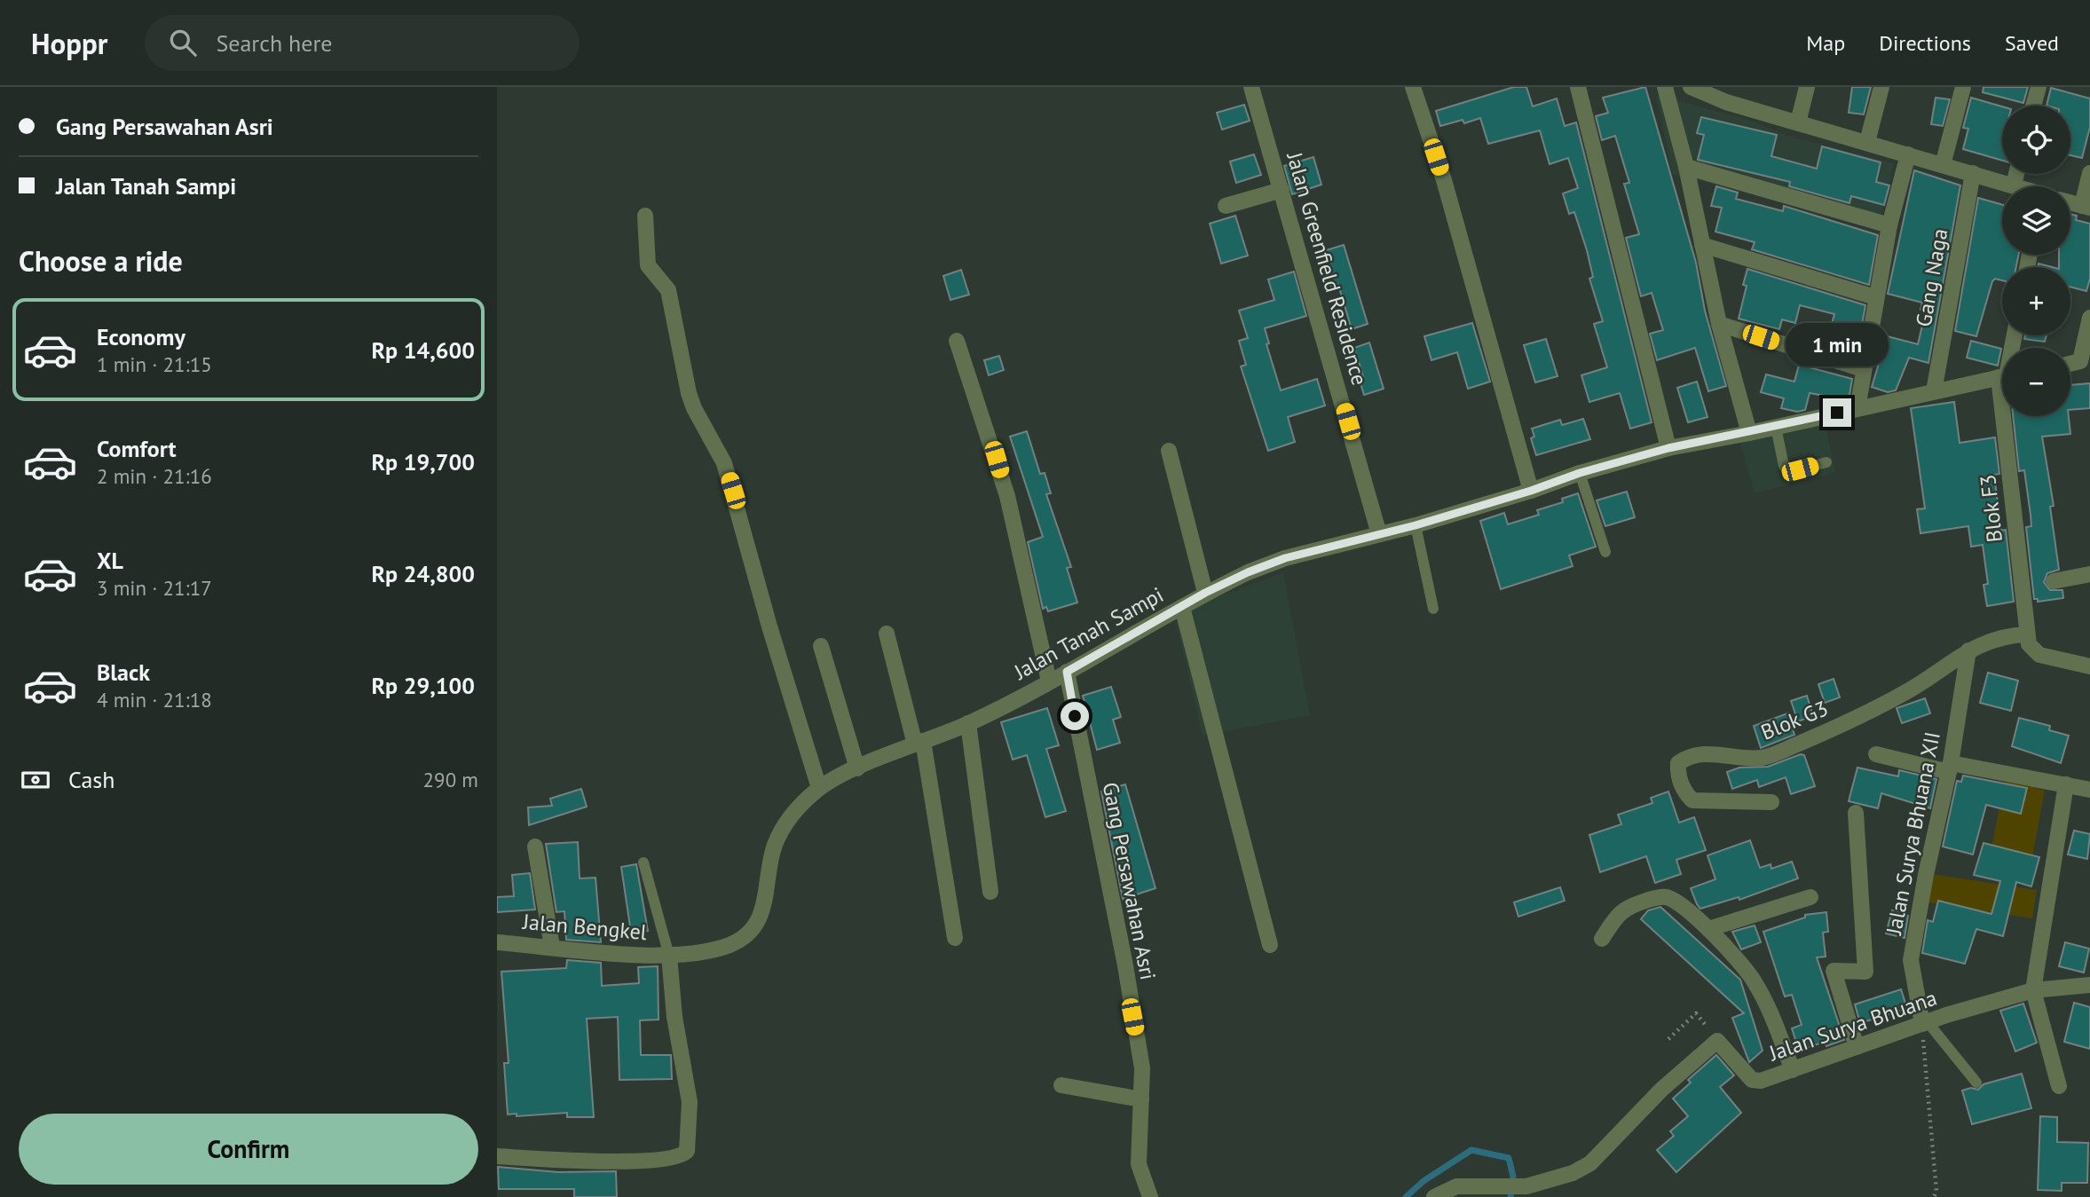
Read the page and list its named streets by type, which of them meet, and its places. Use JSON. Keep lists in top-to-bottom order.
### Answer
{
  "streets": {
    "street": [
      "Jalan Greenfield Residence",
      "Gang Naga",
      "Blok F3",
      "Jalan Tanah Sampi",
      "Blok G3",
      "Jalan Surya Bhuana XII",
      "Gang Persawahan Asri",
      "Jalan Bengkel",
      "Jalan Surya Bhuana"
    ]
  },
  "crossings": [
    ["Jalan Greenfield Residence", "Jalan Tanah Sampi"],
    ["Gang Naga", "Jalan Tanah Sampi"],
    ["Blok F3", "Blok G3"],
    ["Jalan Tanah Sampi", "Gang Persawahan Asri"],
    ["Jalan Tanah Sampi", "Jalan Bengkel"],
    ["Blok G3", "Jalan Surya Bhuana XII"],
    ["Jalan Surya Bhuana XII", "Jalan Surya Bhuana"]
  ],
  "page": {
    "header": "Hoppr",
    "search": "Search here",
    "nav": ["Map", "Directions", "Saved"],
    "banner": ["Gang Persawahan Asri", "Jalan Tanah Sampi"],
    "map_buttons": ["+", "−"],
    "heading": "Choose a ride",
    "list": [
      {
        "name": "Economy",
        "note": "1 min · 21:15",
        "value": "Rp 14,600"
      },
      {
        "name": "Comfort",
        "note": "2 min · 21:16",
        "value": "Rp 19,700"
      },
      {
        "name": "XL",
        "note": "3 min · 21:17",
        "value": "Rp 24,800"
      },
      {
        "name": "Black",
        "note": "4 min · 21:18",
        "value": "Rp 29,100"
      }
    ],
    "bubble": "1 min",
    "pay": ["Cash", "290 m"],
    "buttons": "Confirm"
  }
}
